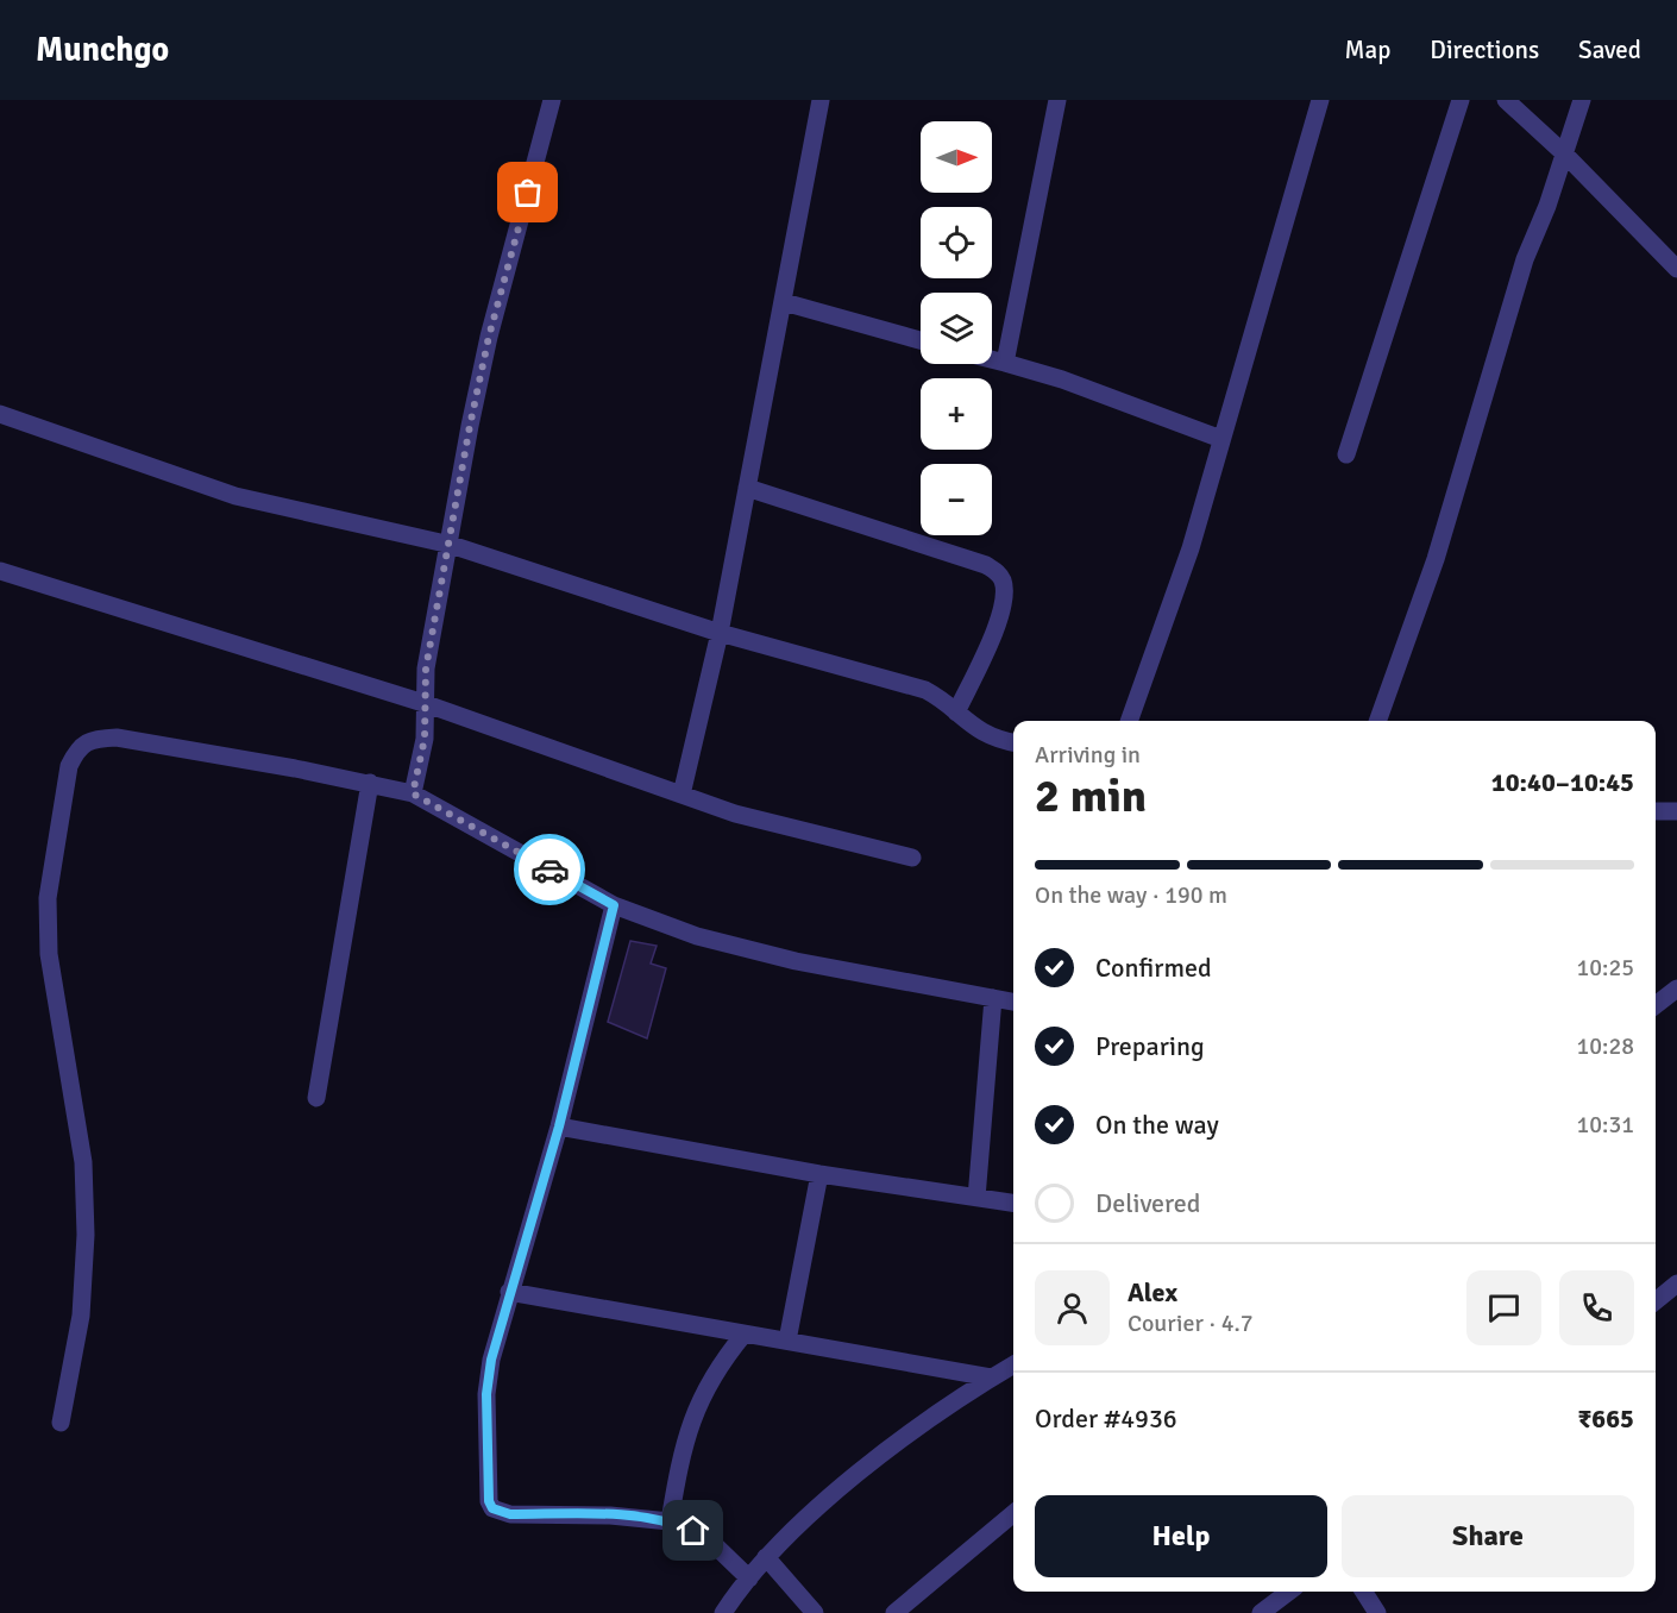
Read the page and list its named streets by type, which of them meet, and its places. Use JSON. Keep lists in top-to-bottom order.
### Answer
{
  "north": "right",
  "page": {
    "header": "Munchgo",
    "nav": ["Map", "Directions", "Saved"],
    "map_buttons": ["+", "−"],
    "heading": ["2 min", "Arriving in", "10:40–10:45"],
    "panel": [
      "Alex",
      "Courier · 4.7",
      "Order #4936",
      "₹665"
    ],
    "bar": "On the way · 190 m",
    "list": [
      ["Confirmed", "10:25"],
      ["Preparing", "10:28"],
      ["On the way", "10:31"],
      "Delivered"
    ],
    "buttons": ["Help", "Share"]
  }
}
